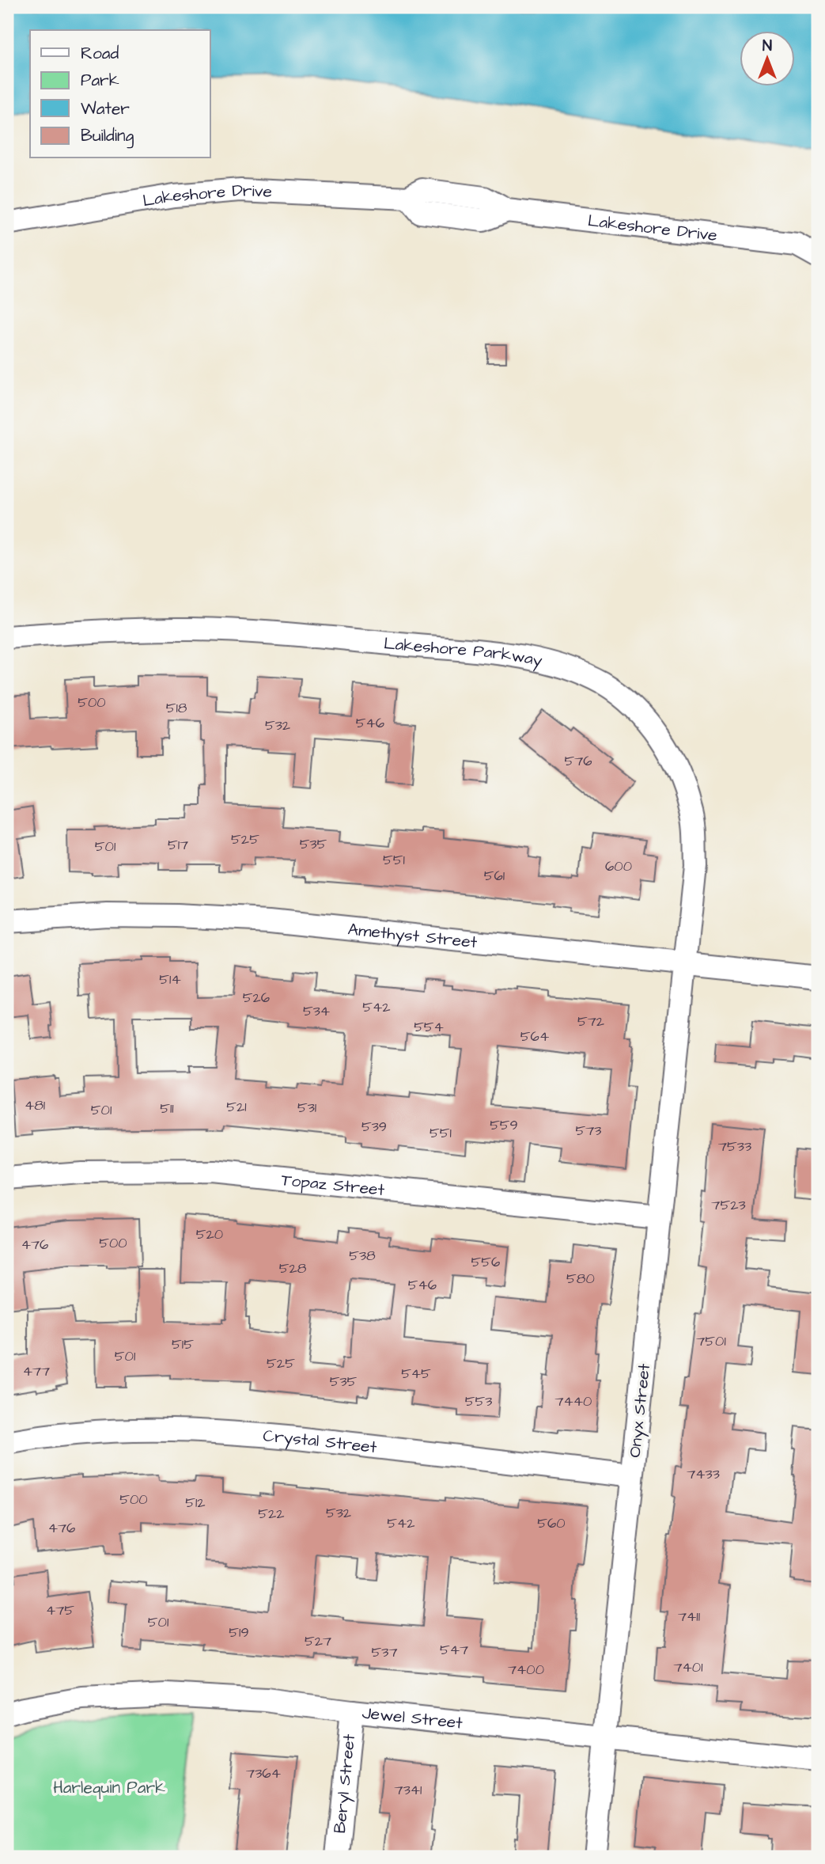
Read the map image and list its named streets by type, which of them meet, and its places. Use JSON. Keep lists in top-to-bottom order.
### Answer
{
  "streets": {
    "street": [
      "Lakeshore Drive",
      "Lakeshore Parkway",
      "Amethyst Street",
      "Topaz Street",
      "Onyx Street",
      "Crystal Street",
      "Jewel Street",
      "Beryl Street"
    ]
  },
  "crossings": [
    ["Lakeshore Parkway", "Amethyst Street"],
    ["Lakeshore Parkway", "Onyx Street"],
    ["Amethyst Street", "Onyx Street"],
    ["Topaz Street", "Onyx Street"],
    ["Onyx Street", "Crystal Street"],
    ["Onyx Street", "Jewel Street"],
    ["Jewel Street", "Beryl Street"]
  ],
  "parks": ["Harlequin Park"],
  "house_numbers": [
    "500",
    "518",
    "546",
    "532",
    "576",
    "525",
    "535",
    "517",
    "501",
    "551",
    "600",
    "561",
    "514",
    "526",
    "542",
    "534",
    "572",
    "554",
    "564",
    "481",
    "521",
    "531",
    "511",
    "501",
    "559",
    "539",
    "573",
    "551",
    "7533",
    "7523",
    "520",
    "500",
    "476",
    "538",
    "556",
    "528",
    "580",
    "546",
    "7501",
    "515",
    "501",
    "525",
    "477",
    "545",
    "535",
    "553",
    "7440",
    "7433",
    "500",
    "512",
    "532",
    "522",
    "542",
    "560",
    "476",
    "475",
    "7411",
    "501",
    "519",
    "527",
    "547",
    "537",
    "7401",
    "7400",
    "7364",
    "7341"
  ],
  "legend": [
    "Road",
    "Park",
    "Water",
    "Building"
  ],
  "north": "top"
}
